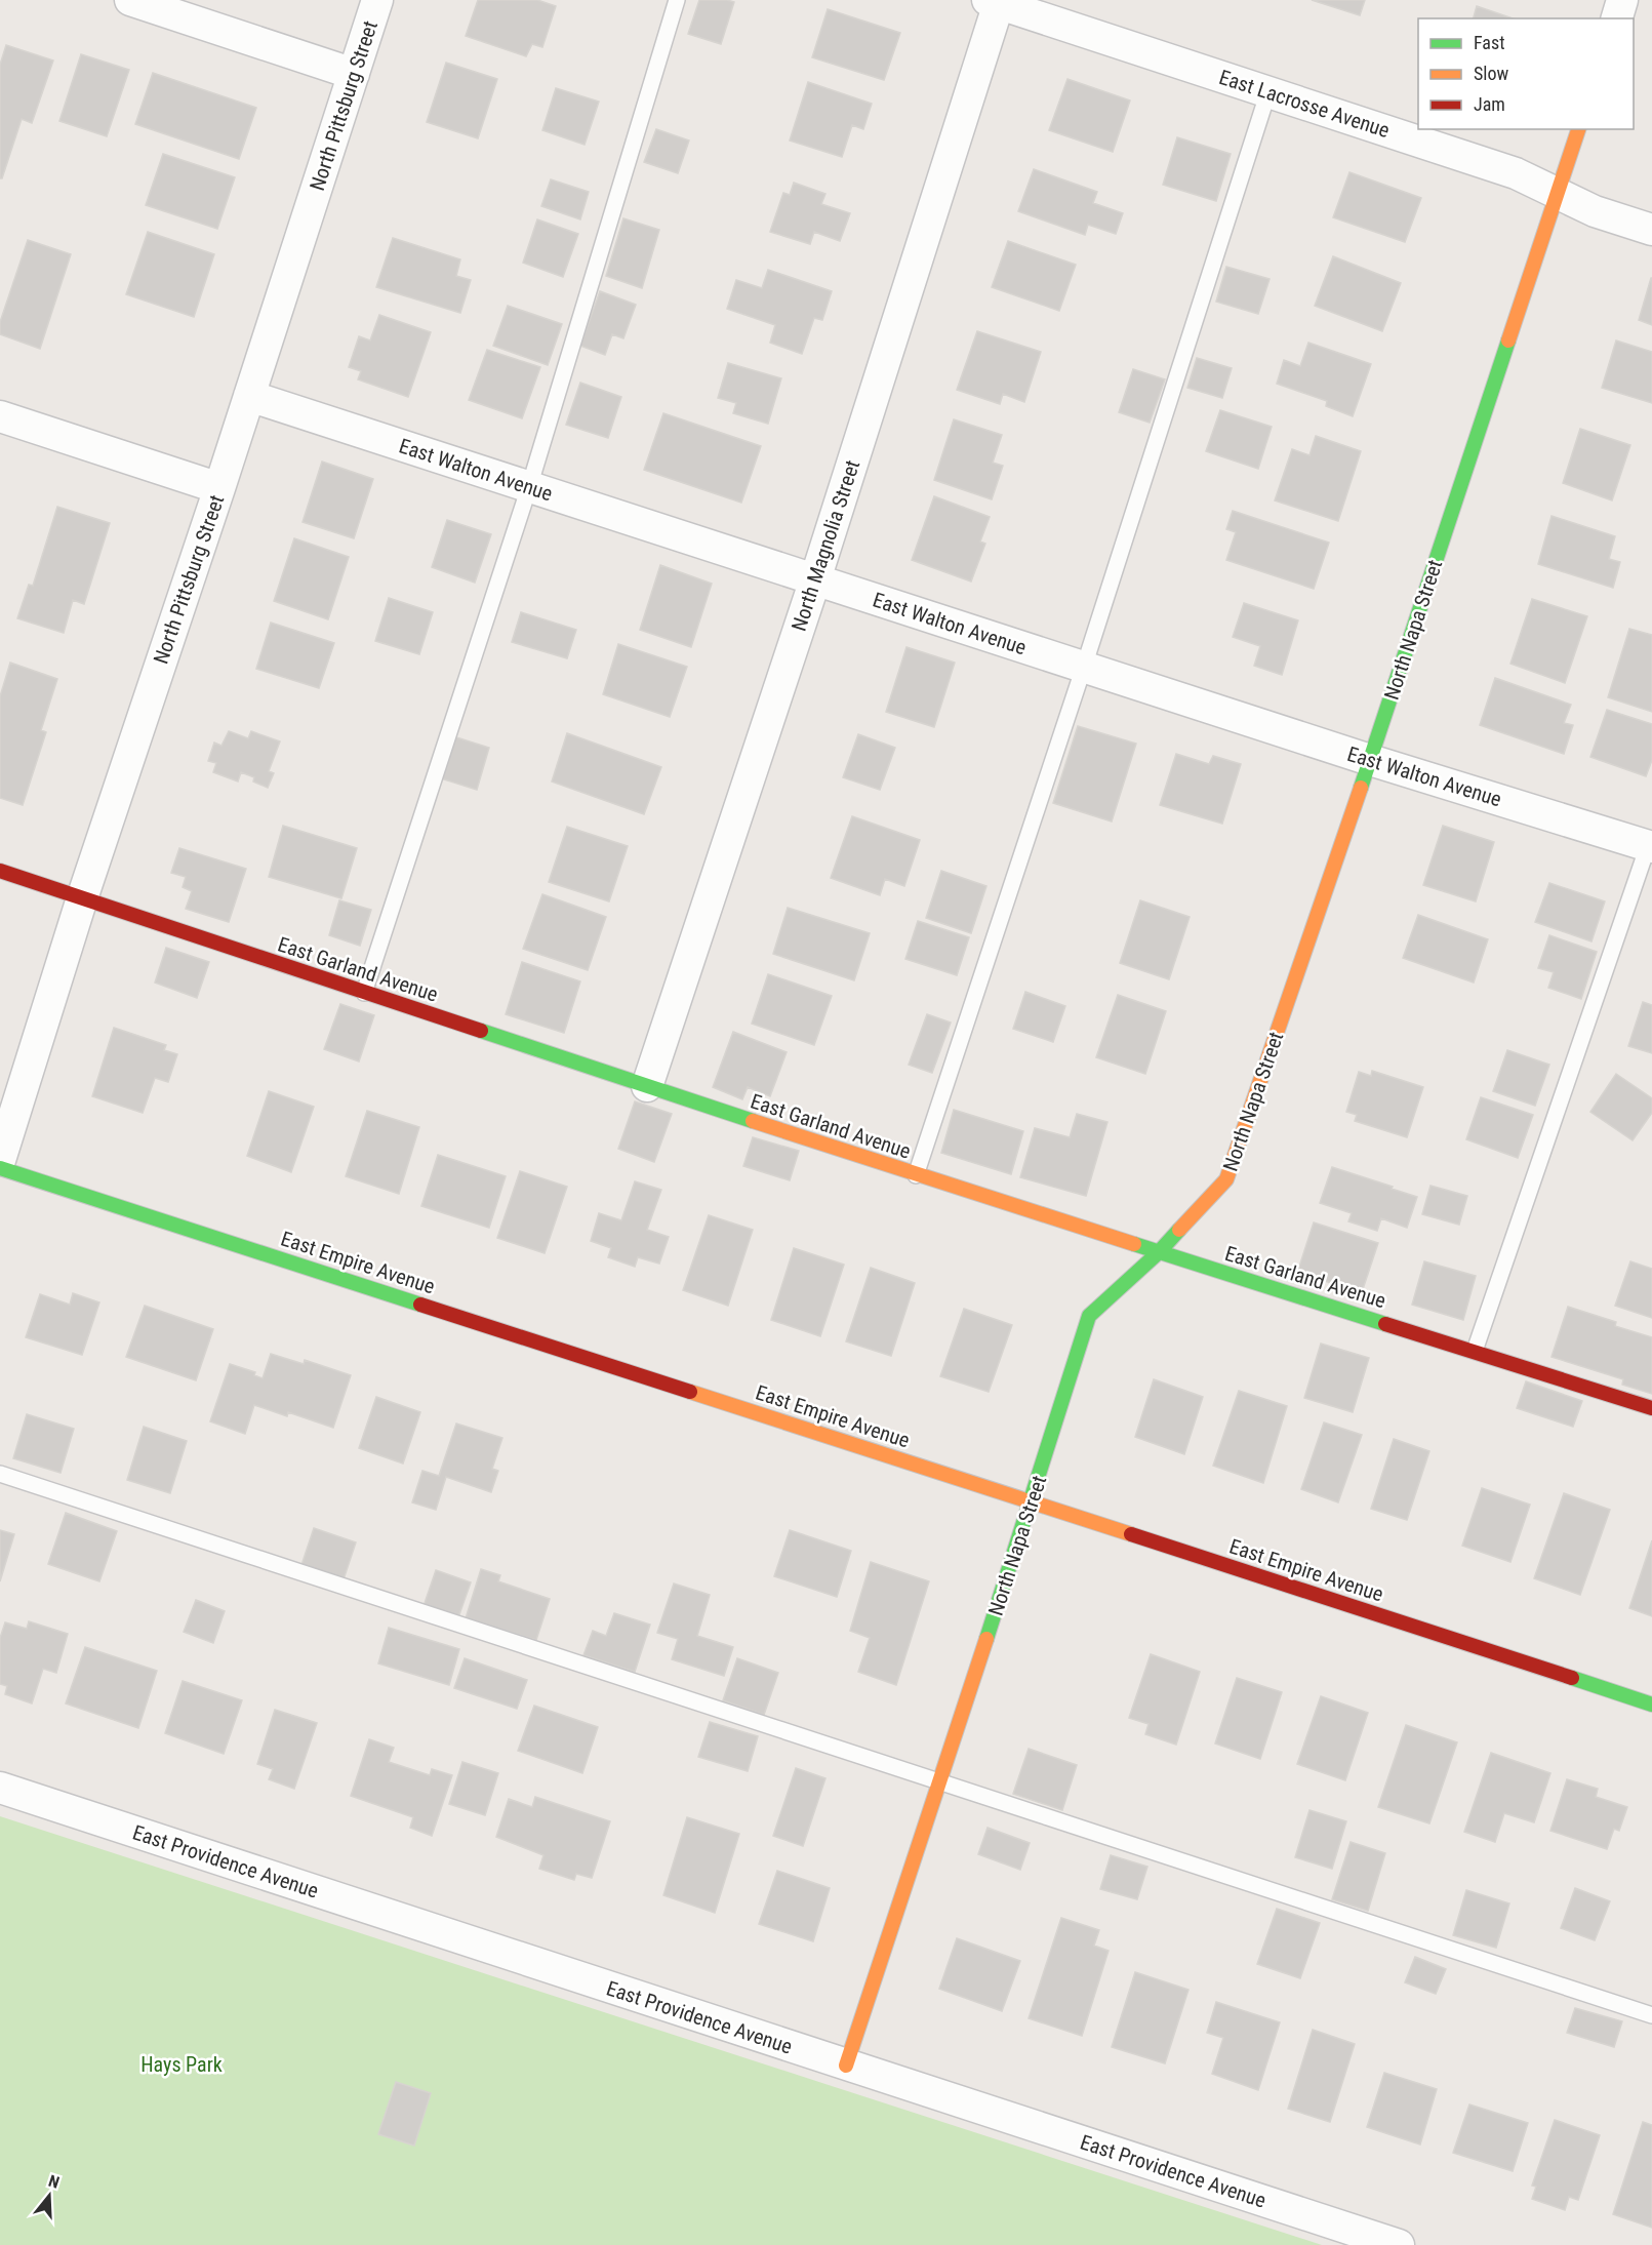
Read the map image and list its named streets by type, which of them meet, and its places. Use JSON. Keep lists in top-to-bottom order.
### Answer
{
  "streets": {
    "street": [
      "East Lacrosse Avenue",
      "North Pittsburg Street",
      "East Walton Avenue",
      "North Magnolia Street",
      "North Napa Street",
      "East Garland Avenue",
      "East Empire Avenue",
      "East Providence Avenue"
    ]
  },
  "crossings": [
    ["East Lacrosse Avenue", "North Magnolia Street"],
    ["East Lacrosse Avenue", "North Napa Street"],
    ["North Pittsburg Street", "East Walton Avenue"],
    ["North Pittsburg Street", "East Garland Avenue"],
    ["East Walton Avenue", "North Magnolia Street"],
    ["East Walton Avenue", "North Napa Street"],
    ["North Magnolia Street", "East Garland Avenue"],
    ["North Napa Street", "East Garland Avenue"],
    ["North Napa Street", "East Empire Avenue"],
    ["North Napa Street", "East Providence Avenue"]
  ],
  "parks": ["Hays Park"],
  "legend": ["Fast", "Slow", "Jam"],
  "north": "top"
}
